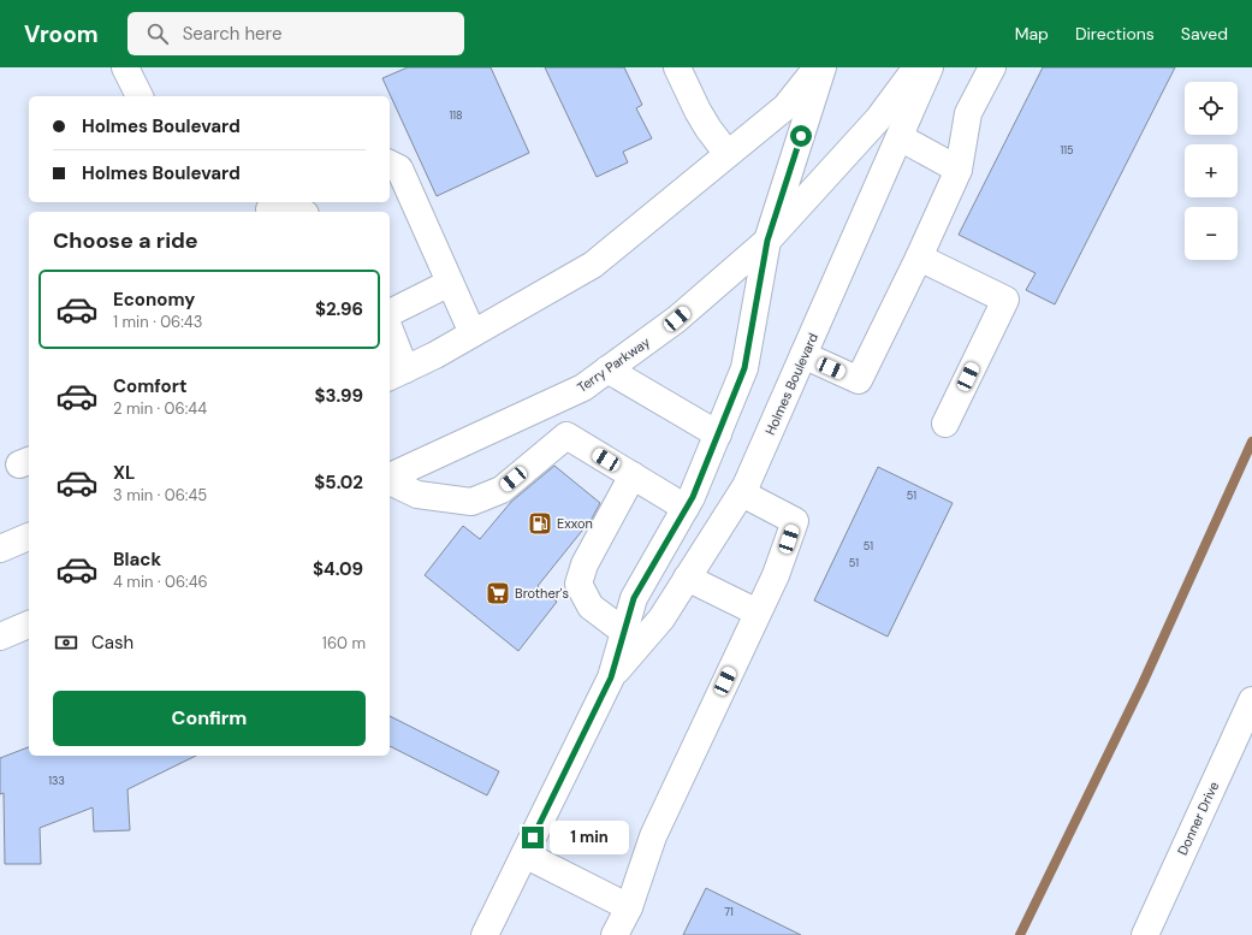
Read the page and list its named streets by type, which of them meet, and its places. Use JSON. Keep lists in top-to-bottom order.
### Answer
{
  "streets": {
    "street": ["Terry Parkway", "Holmes Boulevard", "Donner Drive"]
  },
  "crossings": [
    ["Terry Parkway", "Holmes Boulevard"]
  ],
  "places": {
    "fuel station": ["Exxon"],
    "supermarket": ["Brother's"]
  },
  "house_numbers": [
    "118",
    "115",
    "51",
    "51",
    "51",
    "133",
    "71"
  ],
  "page": {
    "header": "Vroom",
    "search": "Search here",
    "nav": ["Map", "Directions", "Saved"],
    "map_buttons": ["+", "−"],
    "banner": ["Holmes Boulevard", "Holmes Boulevard"],
    "heading": "Choose a ride",
    "list": [
      {
        "name": "Economy",
        "note": "1 min · 06:43",
        "value": "$2.96"
      },
      {
        "name": "Comfort",
        "note": "2 min · 06:44",
        "value": "$3.99"
      },
      {
        "name": "XL",
        "note": "3 min · 06:45",
        "value": "$5.02"
      },
      {
        "name": "Black",
        "note": "4 min · 06:46",
        "value": "$4.09"
      }
    ],
    "pay": ["Cash", "160 m"],
    "buttons": "Confirm",
    "bubble": "1 min"
  }
}
